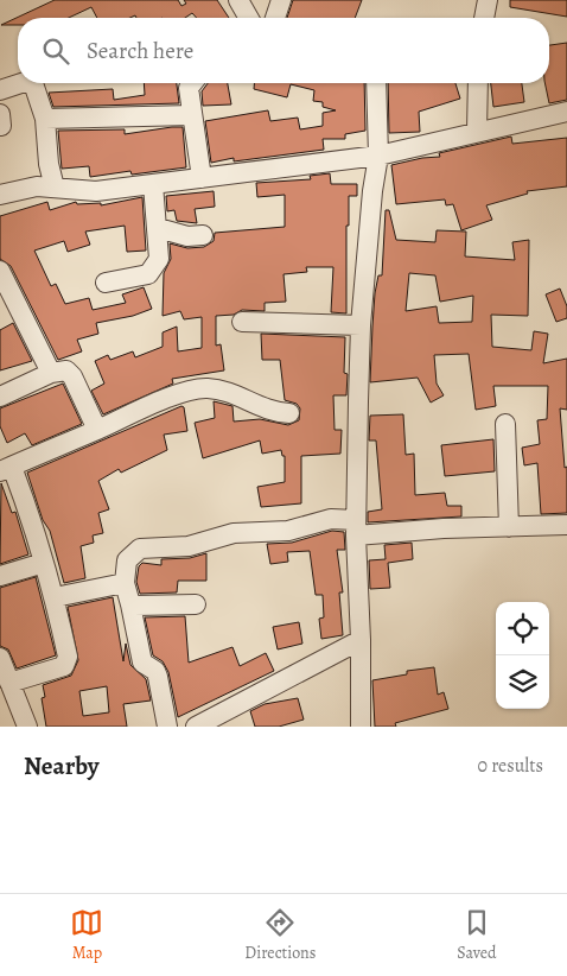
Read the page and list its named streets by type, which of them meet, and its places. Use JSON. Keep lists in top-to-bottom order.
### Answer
{
  "page": {
    "search": "Search here",
    "heading": ["Nearby", "0 results"],
    "nav": ["Map", "Directions", "Saved"]
  }
}
